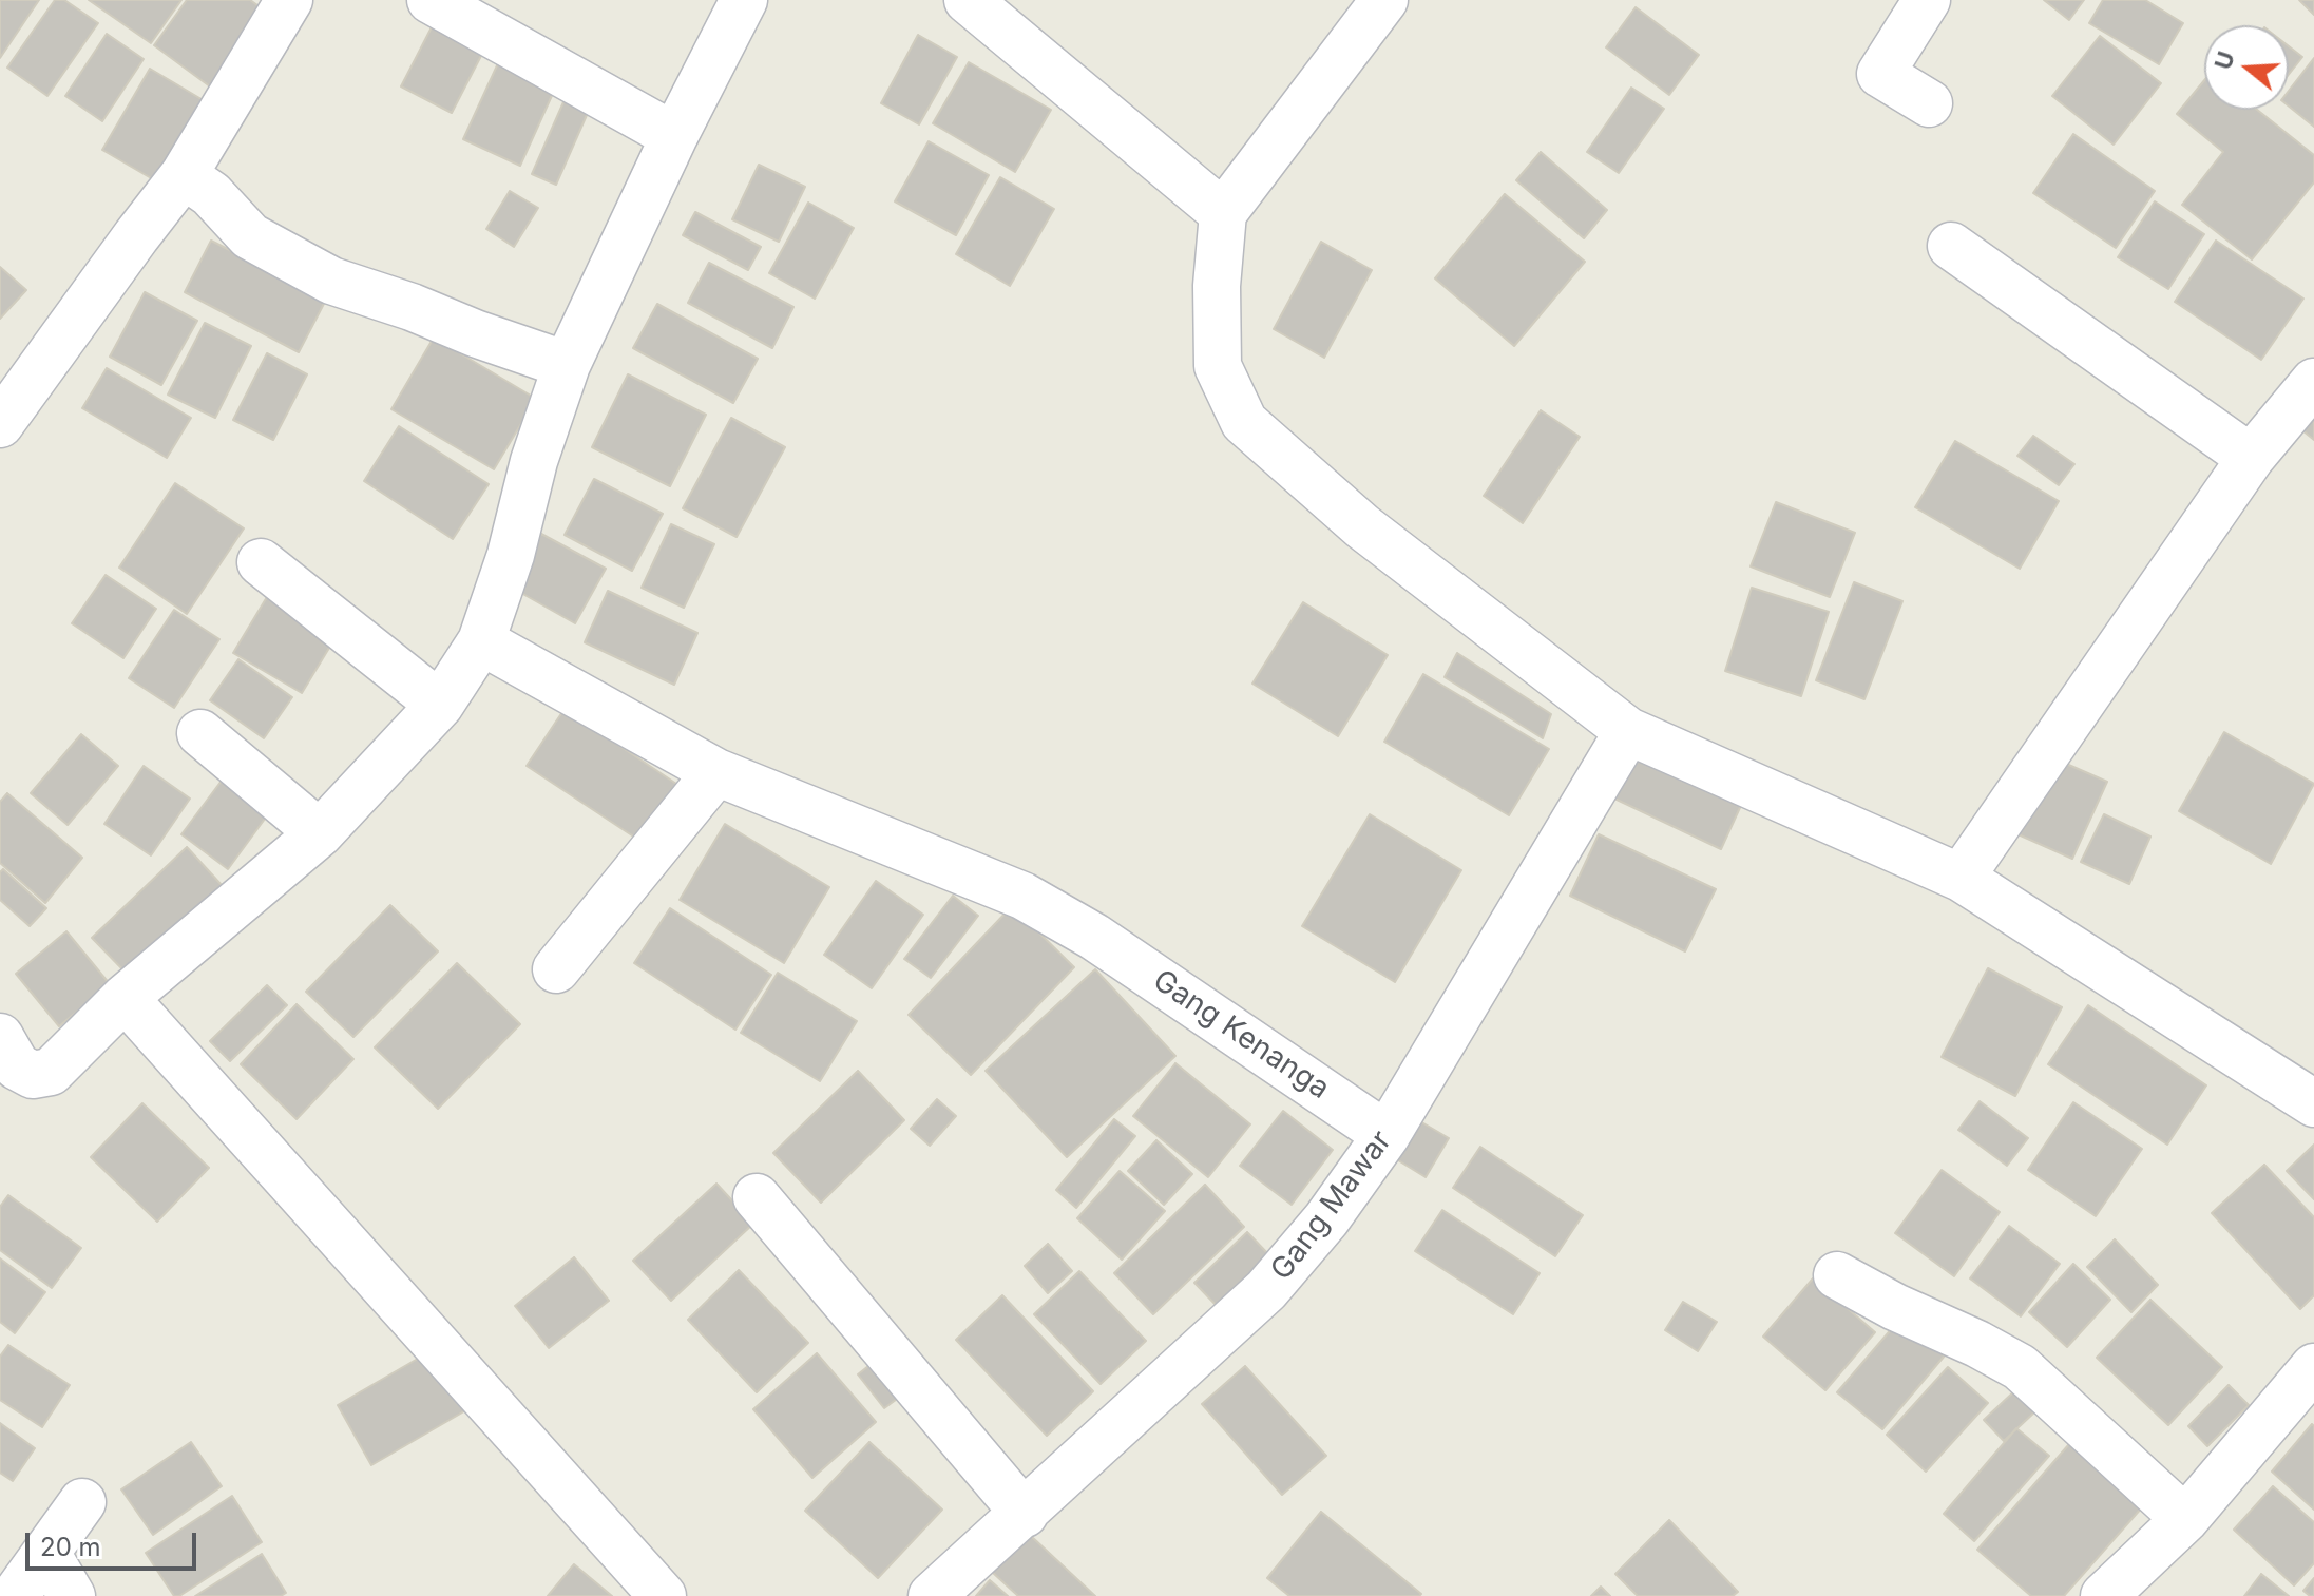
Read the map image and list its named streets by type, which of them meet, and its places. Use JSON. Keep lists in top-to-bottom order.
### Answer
{
  "streets": {
    "street": ["Gang Kenanga", "Gang Mawar"]
  },
  "crossings": [
    ["Gang Kenanga", "Gang Mawar"]
  ],
  "scale_bar": "20 m",
  "north": "left"
}
